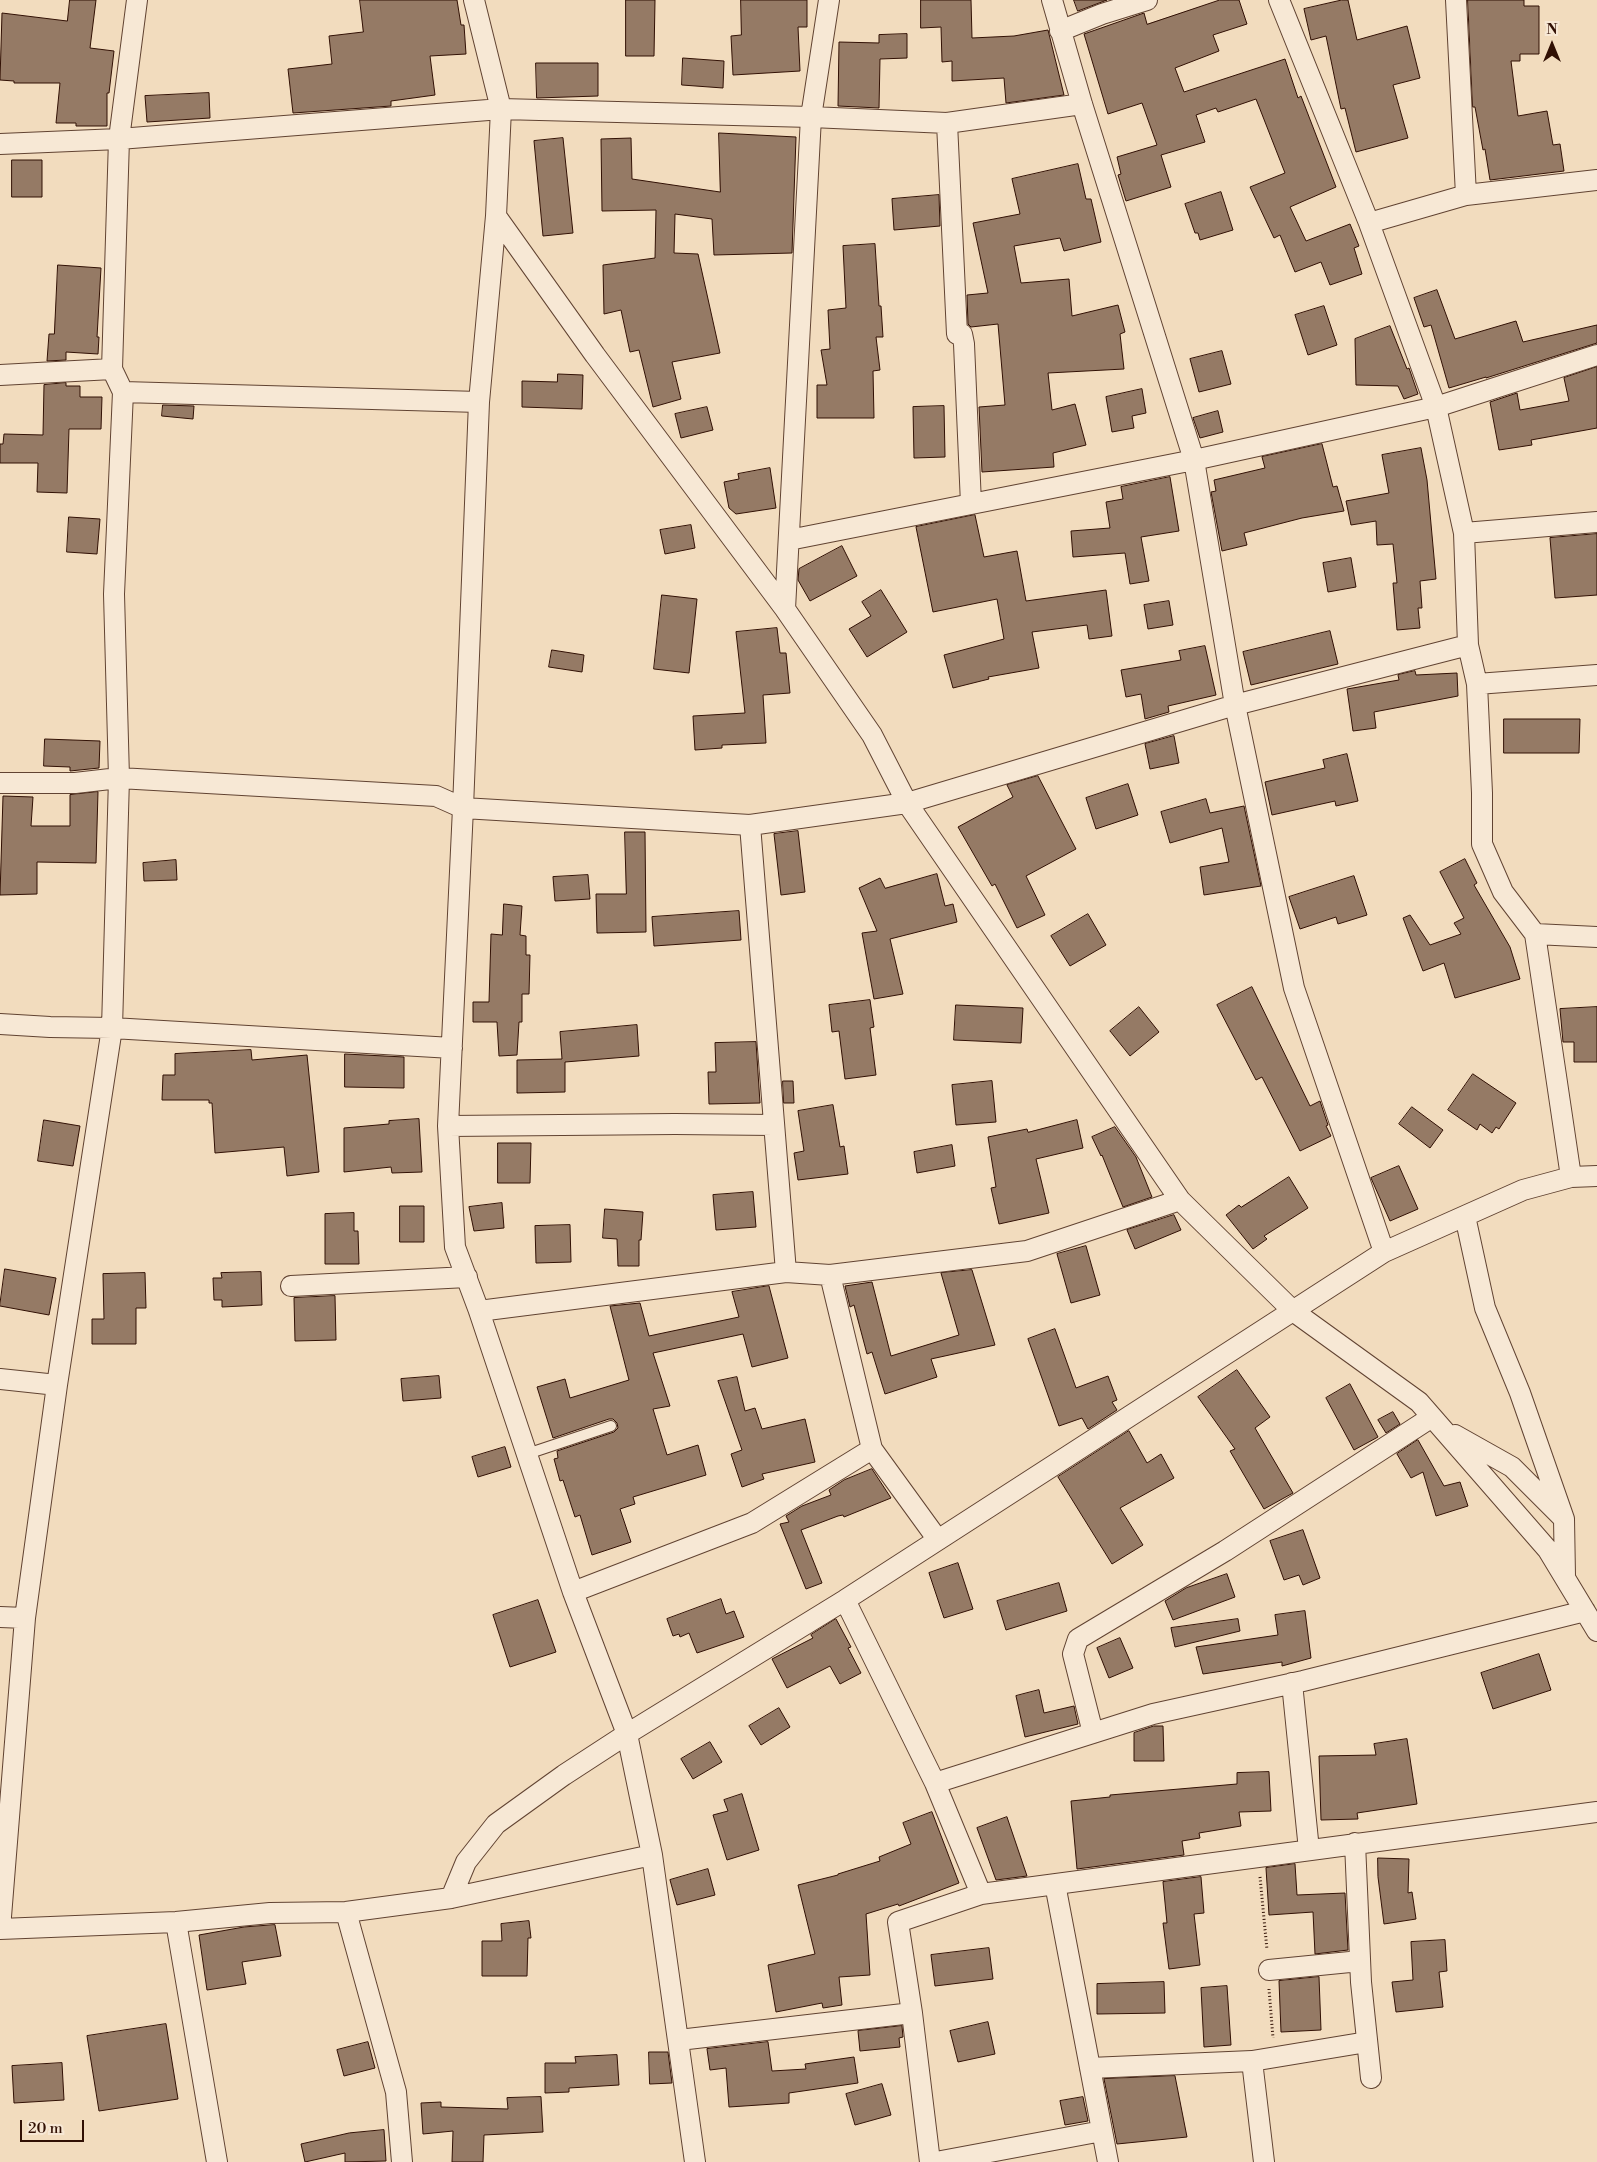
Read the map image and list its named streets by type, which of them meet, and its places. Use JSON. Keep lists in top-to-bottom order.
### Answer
{
  "scale_bar": "20 m",
  "north": "top"
}
